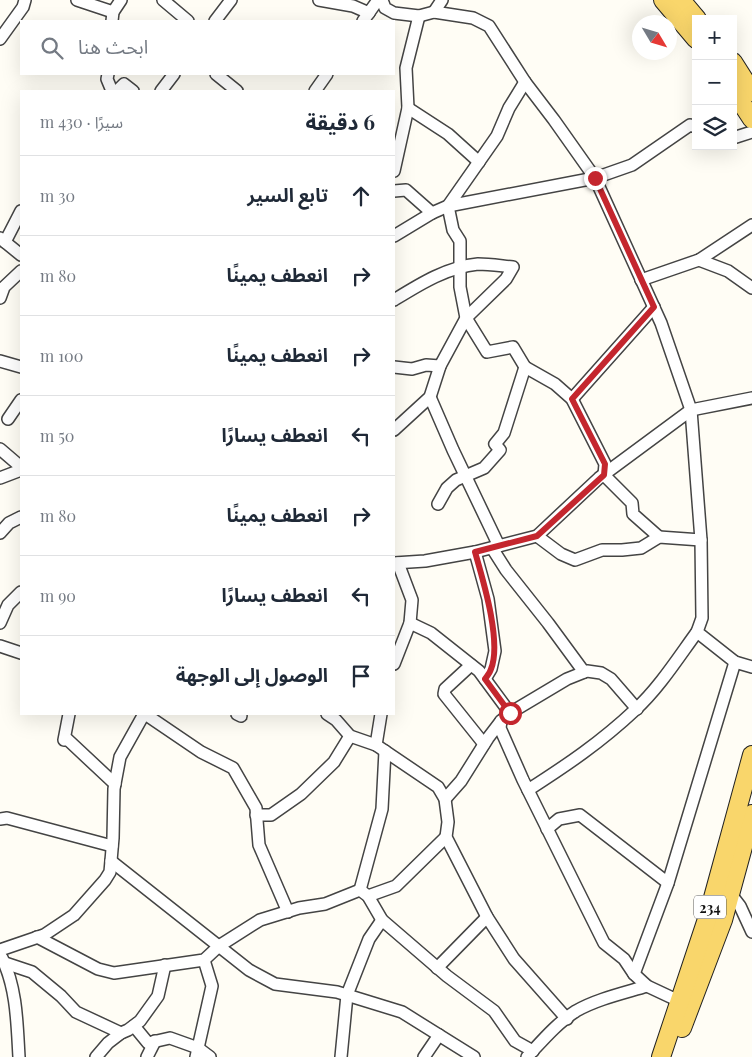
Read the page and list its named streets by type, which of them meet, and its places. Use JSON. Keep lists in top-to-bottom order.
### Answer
{
  "streets": {
    "main road": ["234"]
  },
  "north": "bottom right",
  "page": {
    "map_buttons": ["+", "−"],
    "search": "ابحث هنا",
    "heading": ["6 دقيقة", "سيرًا · 430 m"],
    "list": [
      ["تابع السير", "30 m"],
      ["انعطف يمينًا", "80 m"],
      ["انعطف يمينًا", "100 m"],
      ["انعطف يسارًا", "50 m"],
      ["انعطف يمينًا", "80 m"],
      ["انعطف يسارًا", "90 m"],
      "الوصول إلى الوجهة"
    ]
  }
}
